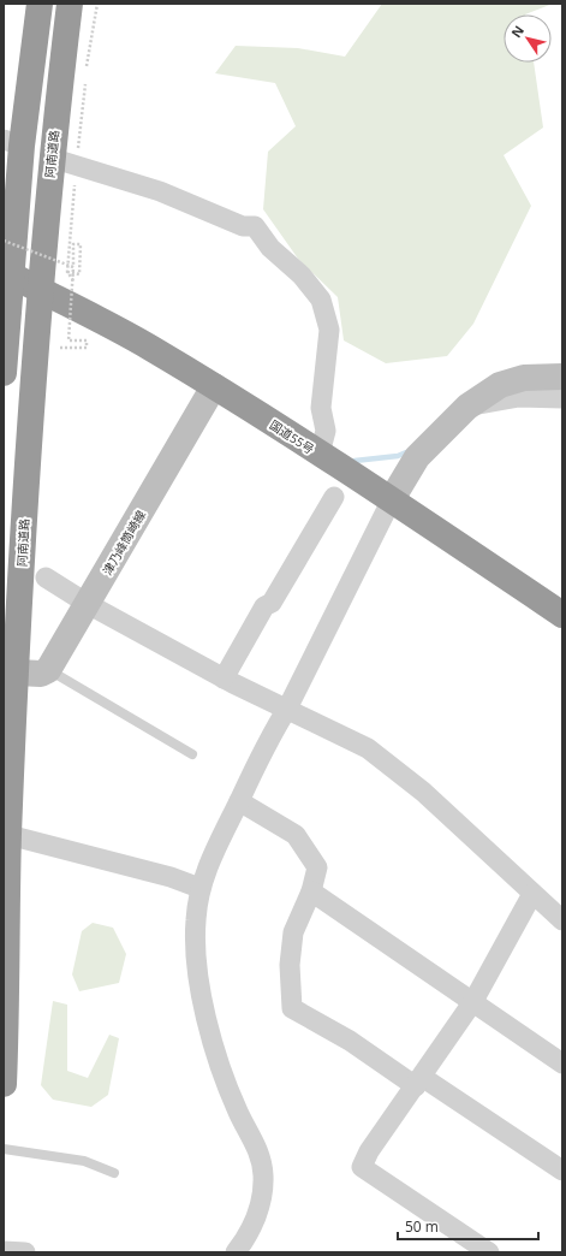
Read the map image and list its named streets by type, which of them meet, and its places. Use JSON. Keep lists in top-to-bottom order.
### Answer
{
  "streets": {
    "highway": ["阿南道路", "国道55号"],
    "main road": ["津乃峰筒崎線"]
  },
  "crossings": [
    ["阿南道路", "国道55号"],
    ["国道55号", "津乃峰筒崎線"]
  ],
  "scale_bar": "50 m",
  "north": "top left"
}
